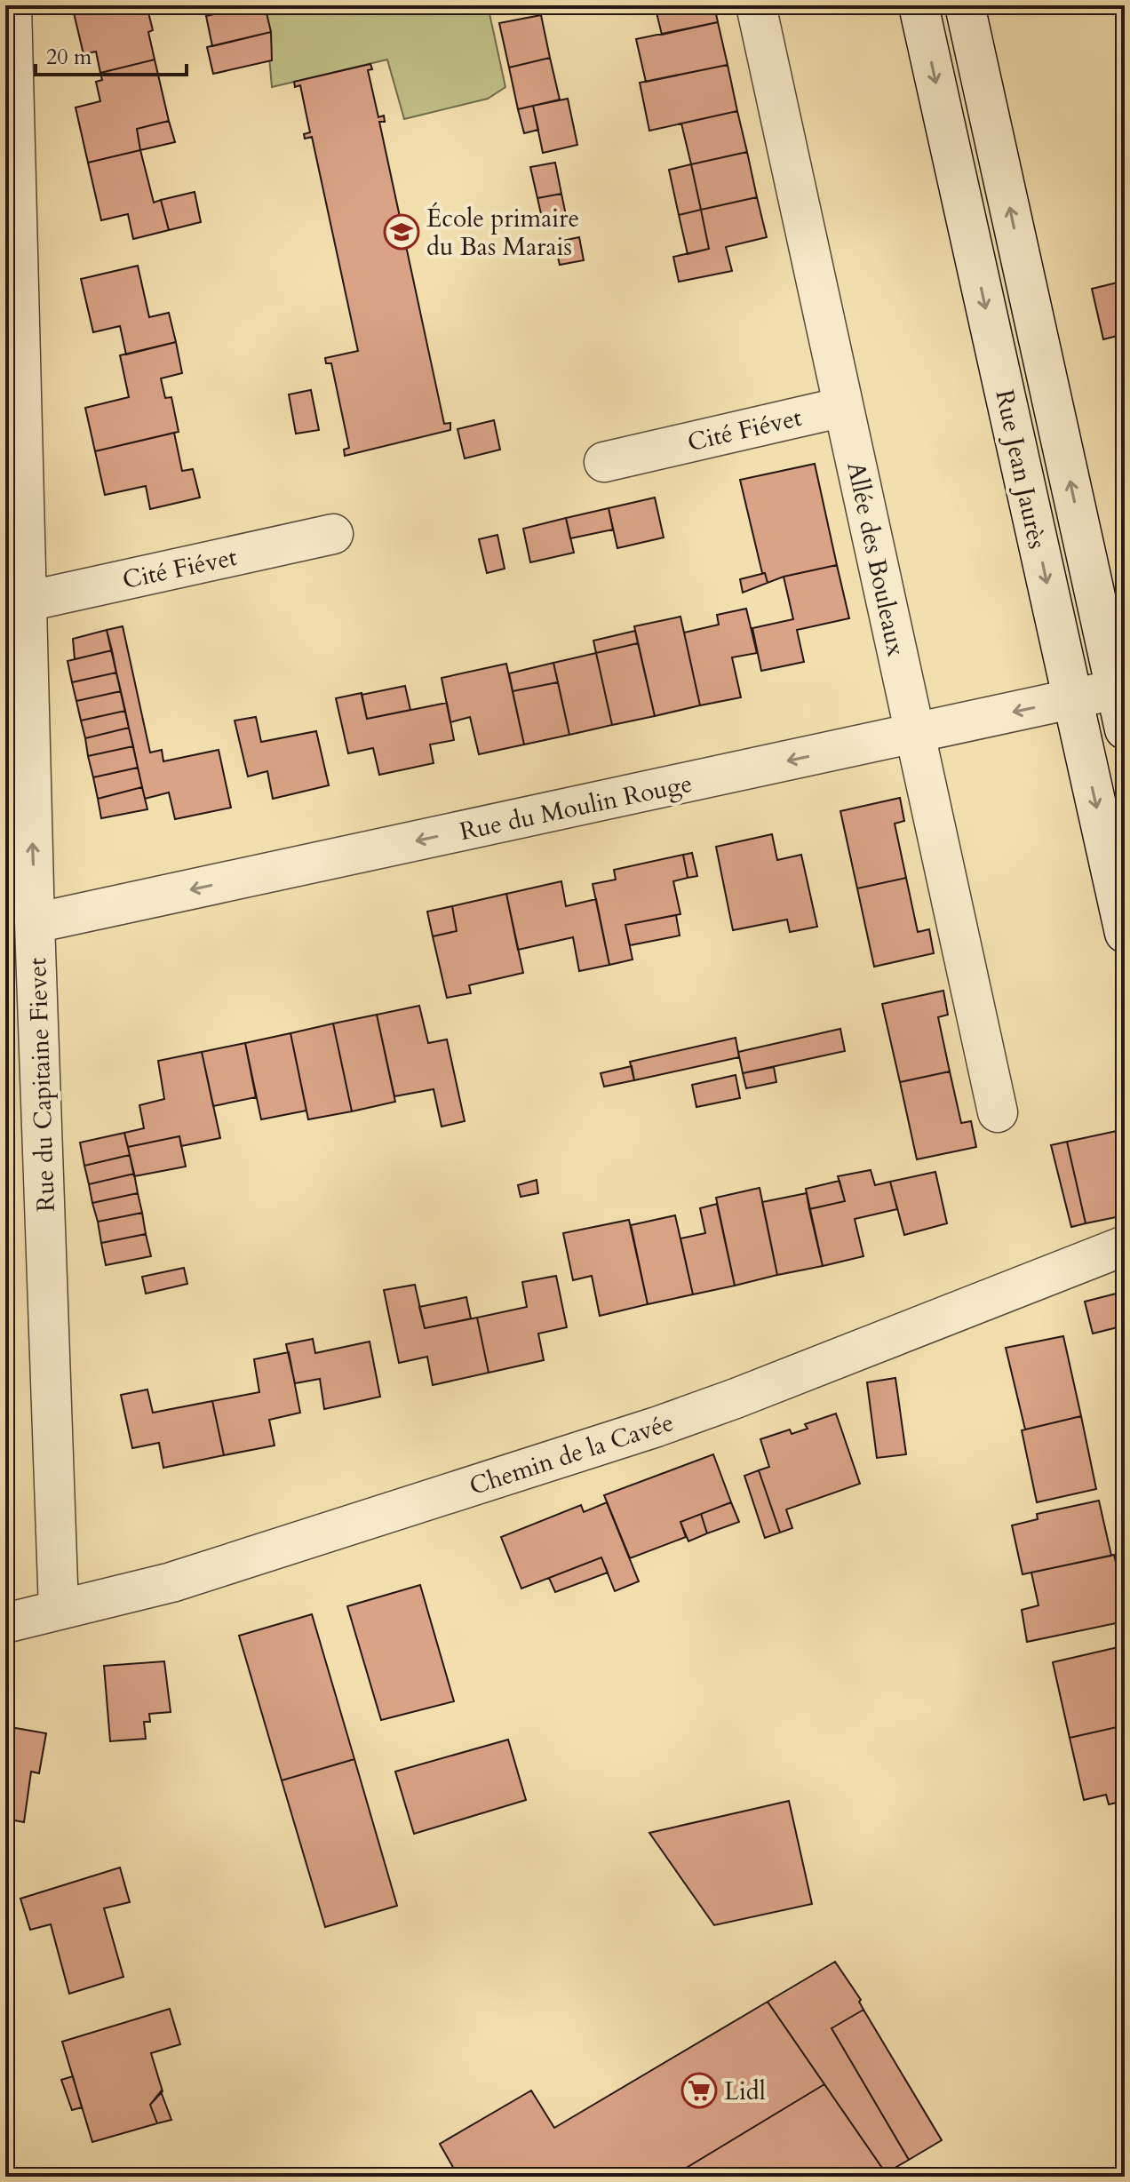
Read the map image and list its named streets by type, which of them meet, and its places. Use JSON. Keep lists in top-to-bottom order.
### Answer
{
  "streets": {
    "street": [
      "Cité Fiévet",
      "Rue Jean Jaurès",
      "Allée des Bouleaux",
      "Rue du Moulin Rouge",
      "Rue du Capitaine Fievet",
      "Chemin de la Cavée"
    ]
  },
  "crossings": [
    ["Cité Fiévet", "Allée des Bouleaux"],
    ["Cité Fiévet", "Rue du Capitaine Fievet"],
    ["Rue Jean Jaurès", "Rue du Moulin Rouge"],
    ["Allée des Bouleaux", "Rue du Moulin Rouge"],
    ["Rue du Moulin Rouge", "Rue du Capitaine Fievet"],
    ["Rue du Capitaine Fievet", "Chemin de la Cavée"]
  ],
  "one_way": ["Rue du Moulin Rouge"],
  "places": {
    "school or university": ["École primaire du Bas Marais"],
    "supermarket": ["Lidl"]
  },
  "scale_bar": "20 m"
}
